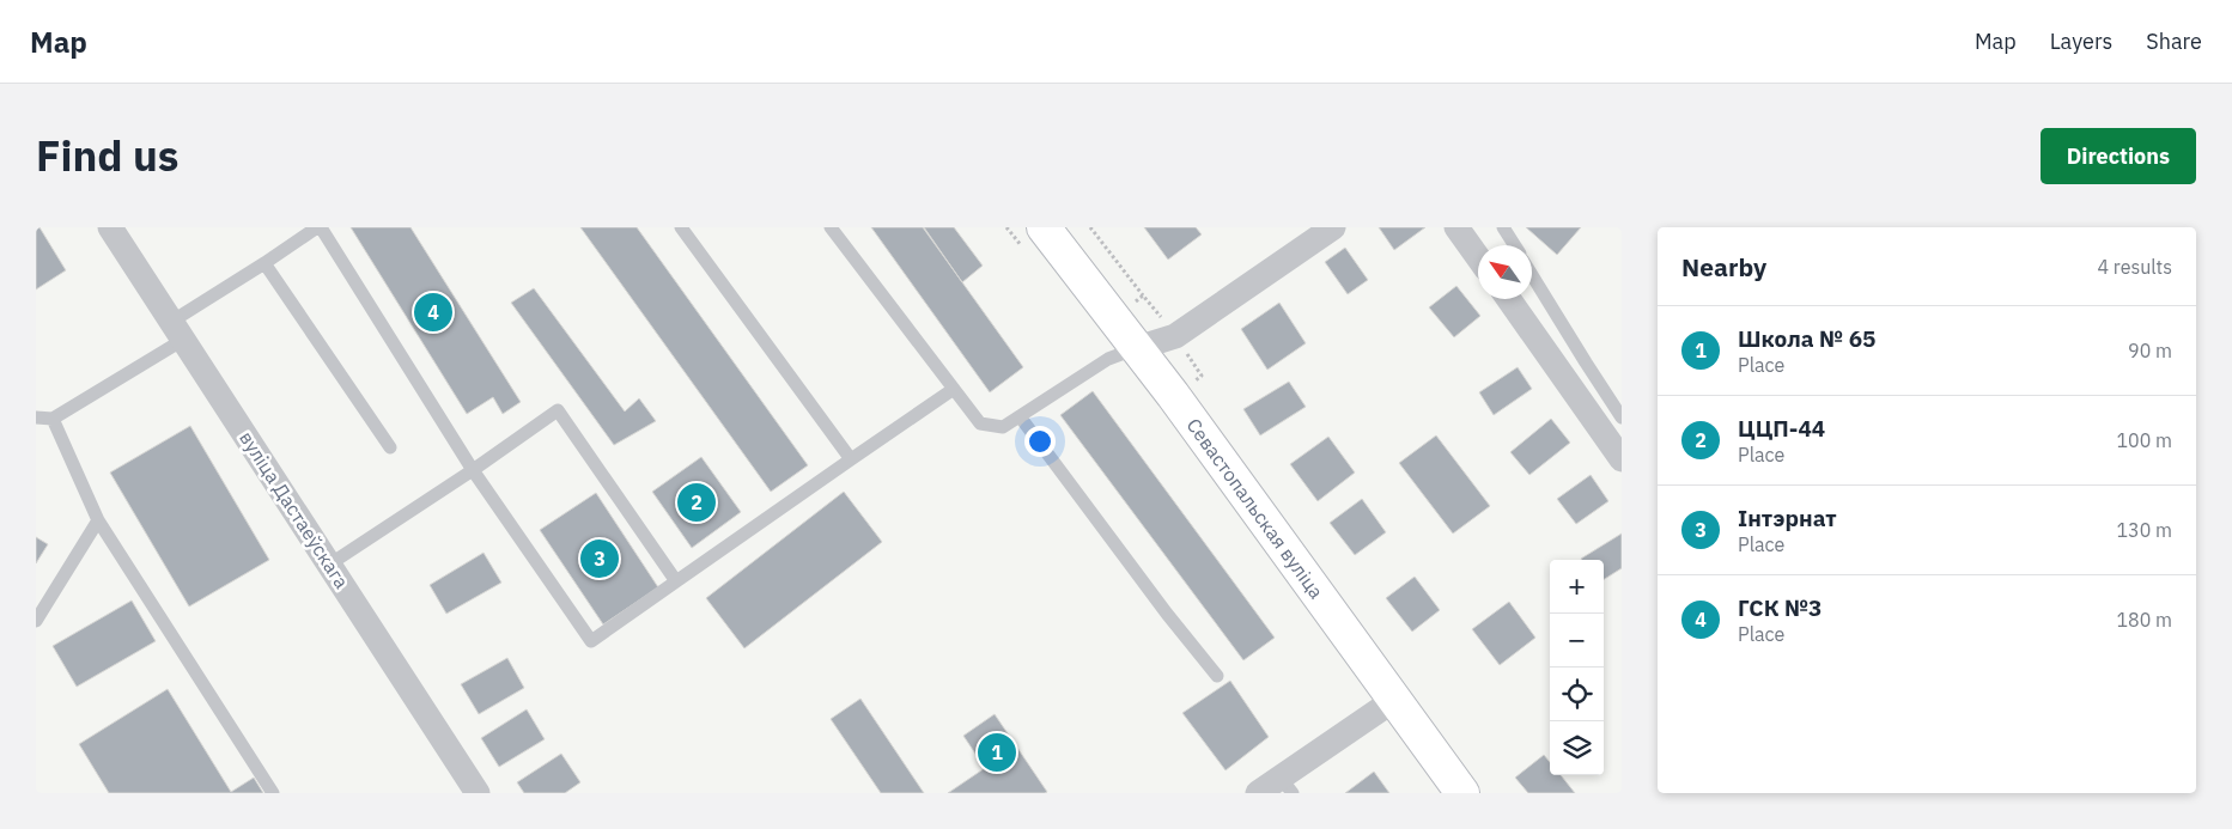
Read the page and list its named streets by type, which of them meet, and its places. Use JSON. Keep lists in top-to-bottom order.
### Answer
{
  "streets": {
    "street": ["Севастопальская вуліца", "вуліца Дастаеўскага"]
  },
  "north": "top left",
  "page": {
    "header": "Map",
    "nav": ["Map", "Layers", "Share"],
    "title": "Find us",
    "buttons": "Directions",
    "heading": ["Nearby", "4 results"],
    "pins": [
      "4",
      "2",
      "3",
      "1"
    ],
    "list": [
      {
        "mark": "1",
        "name": "Школа № 65",
        "note": "Place",
        "value": "90 m"
      },
      {
        "mark": "2",
        "name": "ЦЦП-44",
        "note": "Place",
        "value": "100 m"
      },
      {
        "mark": "3",
        "name": "Інтэрнат",
        "note": "Place",
        "value": "130 m"
      },
      {
        "mark": "4",
        "name": "ГСК №3",
        "note": "Place",
        "value": "180 m"
      }
    ],
    "map_buttons": ["+", "−"]
  }
}
